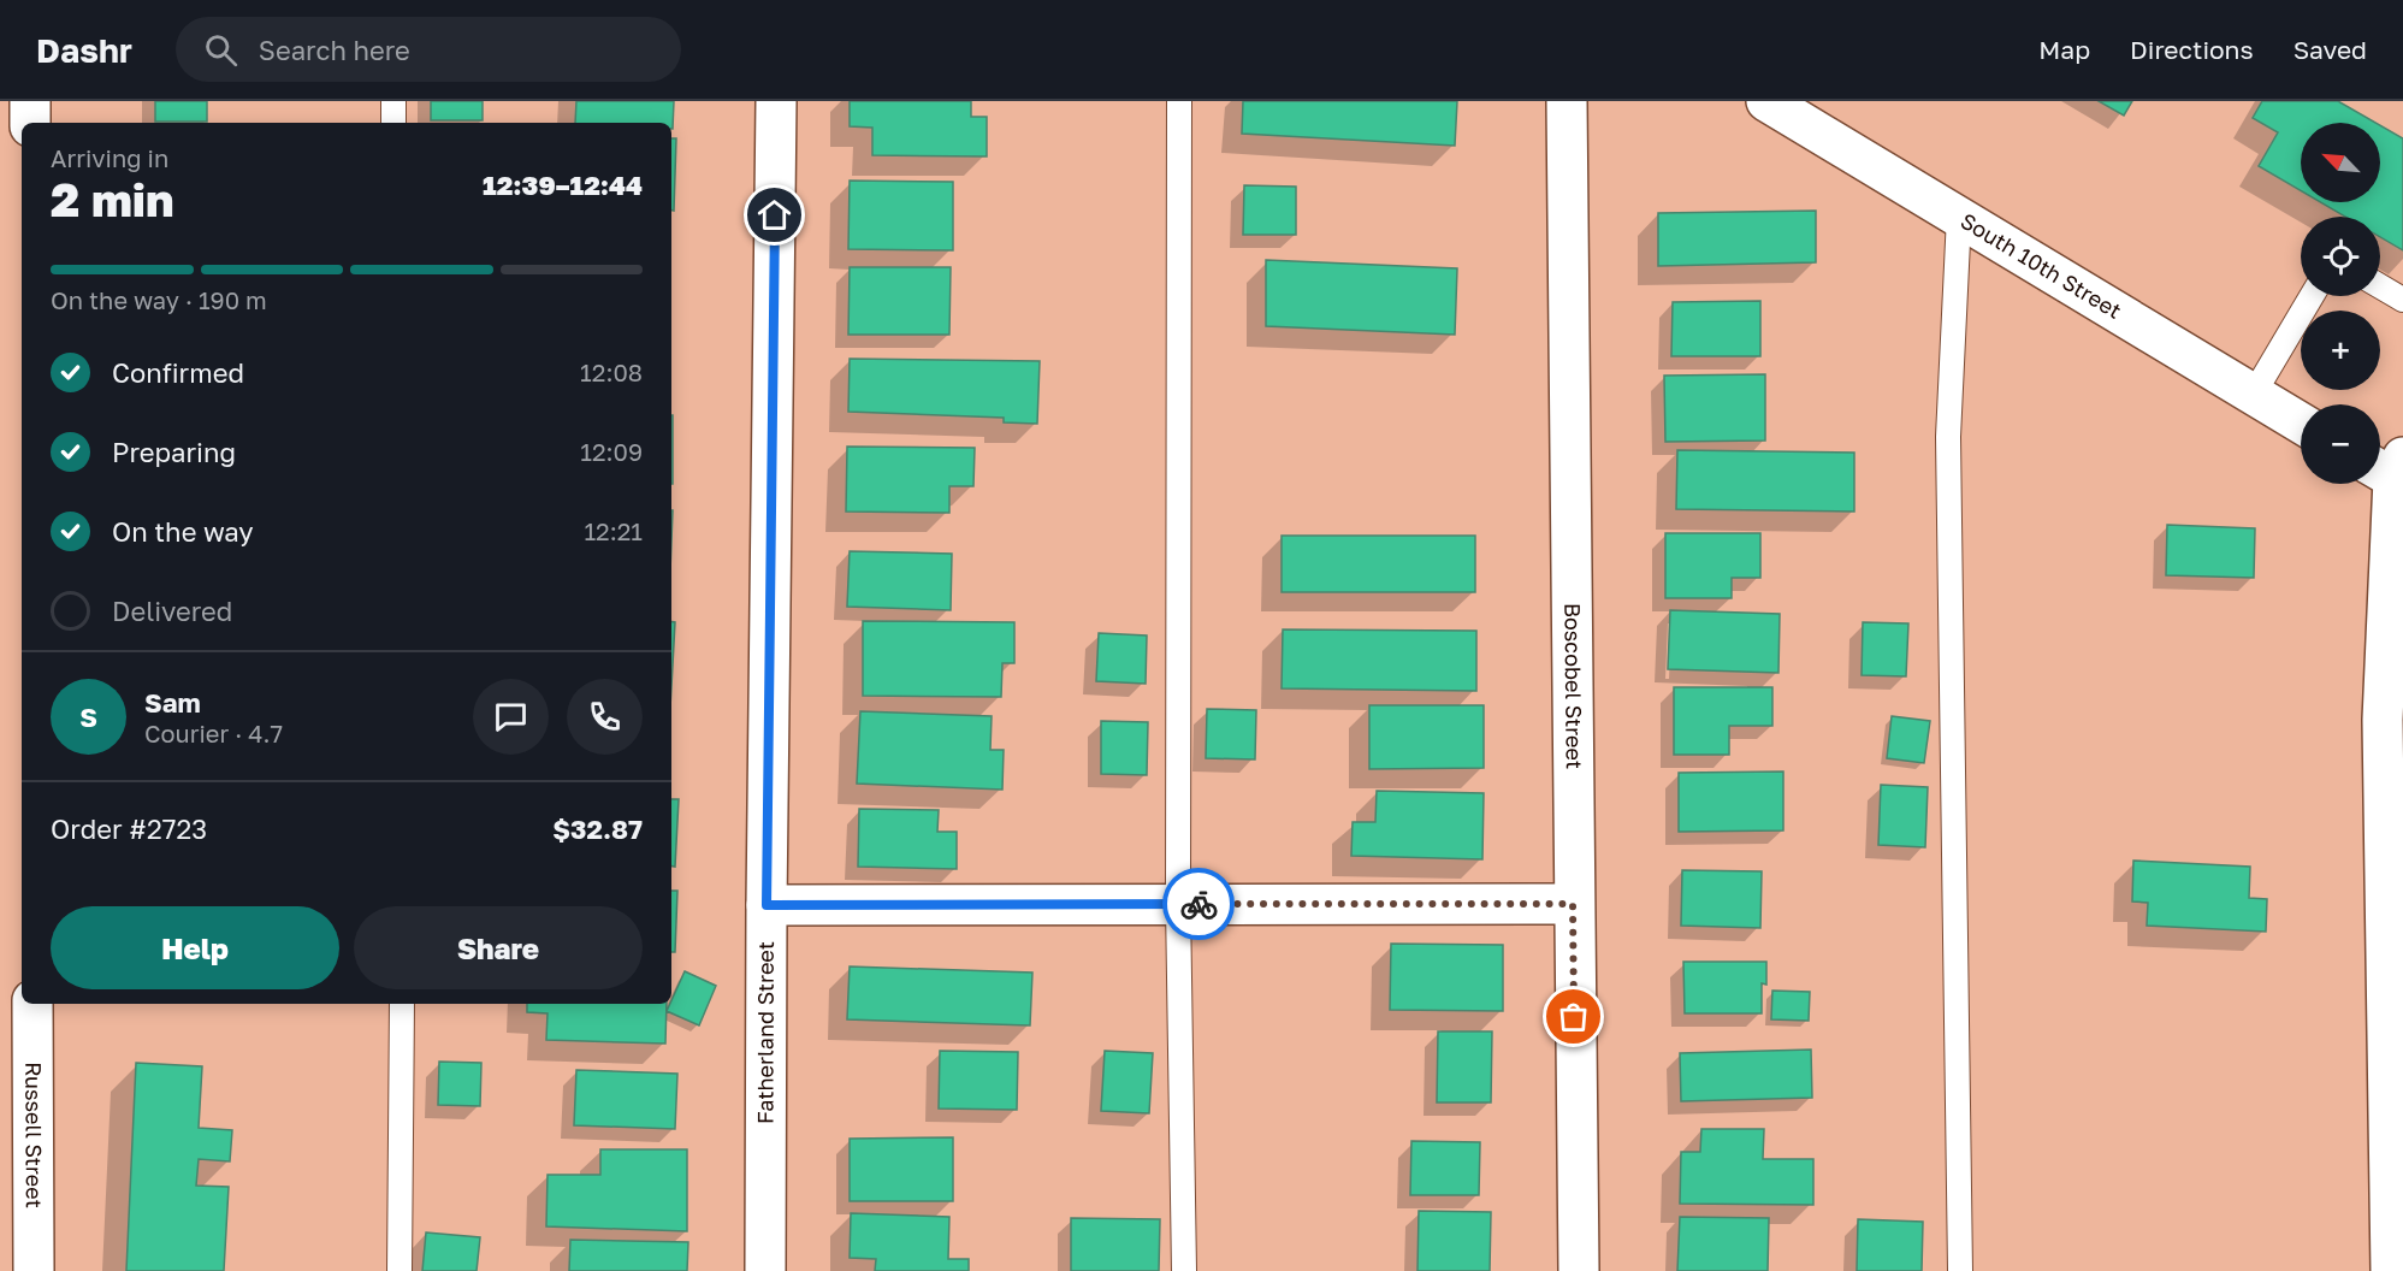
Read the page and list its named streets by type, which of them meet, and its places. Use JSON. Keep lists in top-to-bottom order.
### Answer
{
  "streets": {
    "street": [
      "South 10th Street",
      "Boscobel Street",
      "Fatherland Street",
      "Russell Street"
    ]
  },
  "north": "top left",
  "page": {
    "header": "Dashr",
    "search": "Search here",
    "nav": ["Map", "Directions", "Saved"],
    "map_buttons": ["+", "−"],
    "heading": ["2 min", "Arriving in", "12:39–12:44"],
    "panel": [
      "Sam",
      "Courier · 4.7",
      "Order #2723",
      "$32.87"
    ],
    "bar": "On the way · 190 m",
    "list": [
      ["Confirmed", "12:08"],
      ["Preparing", "12:09"],
      ["On the way", "12:21"],
      "Delivered"
    ],
    "round": "S",
    "buttons": ["Help", "Share"]
  }
}
